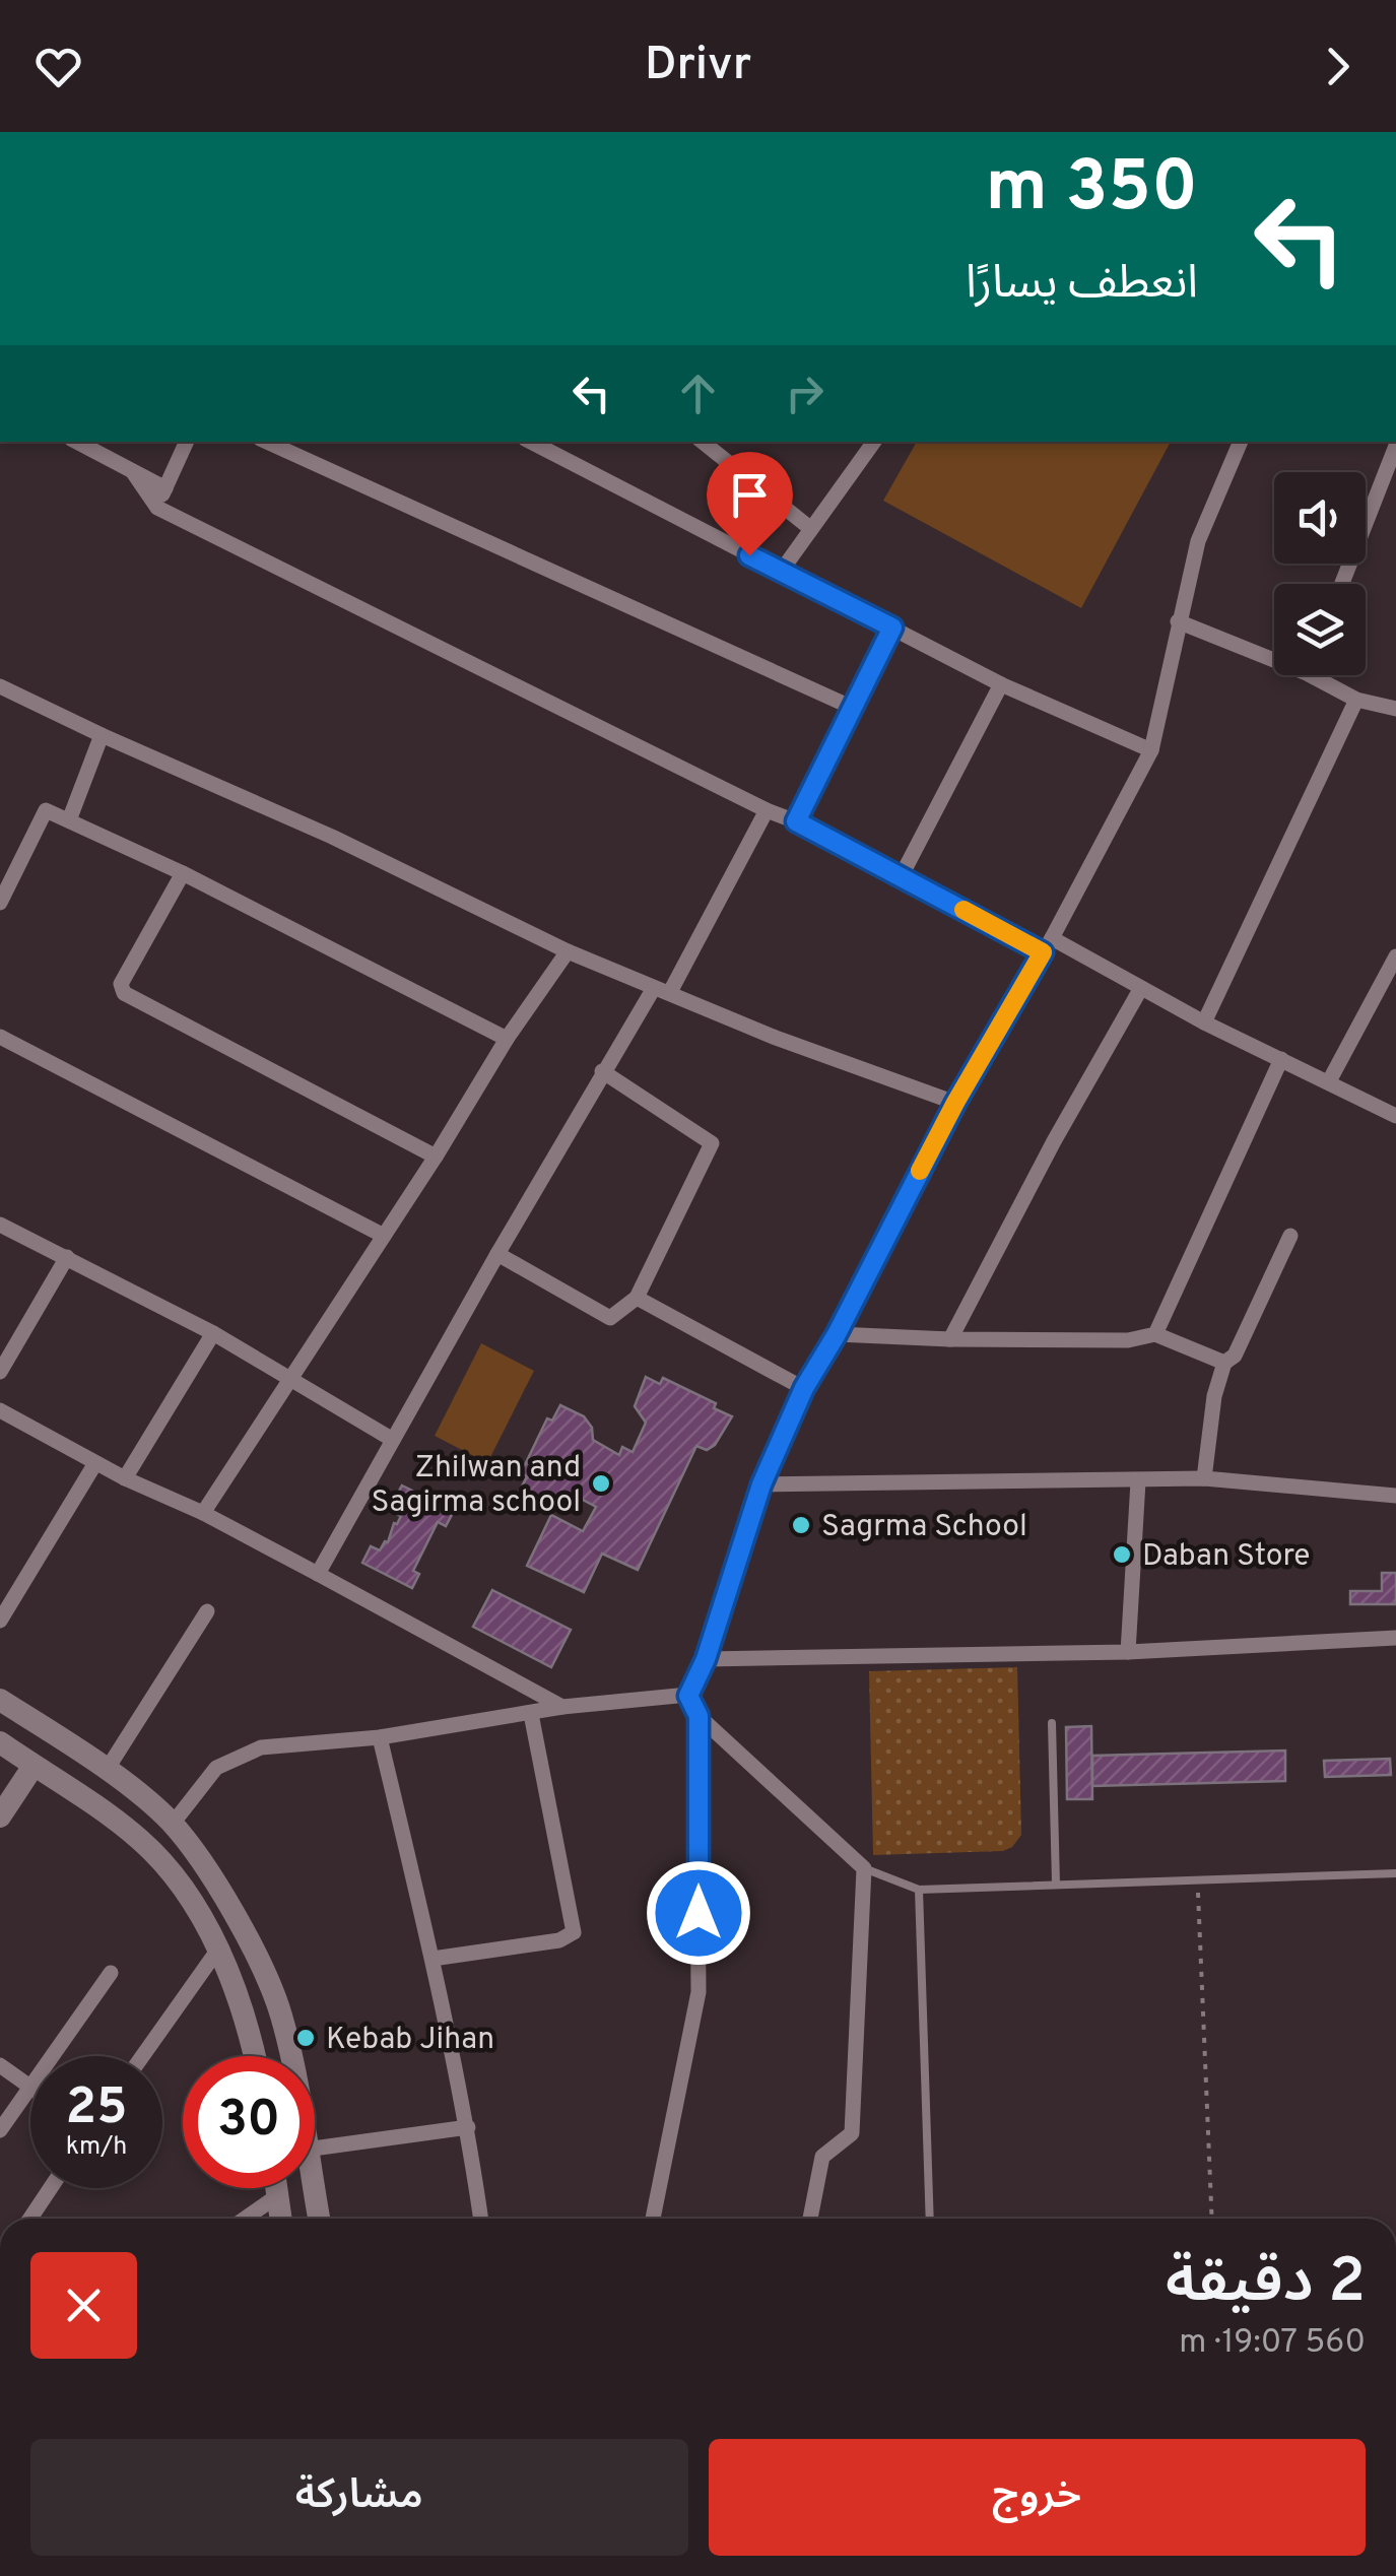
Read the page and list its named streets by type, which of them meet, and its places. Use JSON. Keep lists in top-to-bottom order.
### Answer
{
  "places": [
    "Zhilwan and Sagirma school",
    "Sagrma School",
    "Daban Store",
    "Kebab Jihan"
  ],
  "page": {
    "header": "Drivr",
    "turn": ["350 m", "انعطف يسارًا"],
    "speed": "25 km/h",
    "limit": "30",
    "heading": ["2 دقيقة", "560 m · 19:07"],
    "buttons": ["خروج", "مشاركة"]
  }
}
